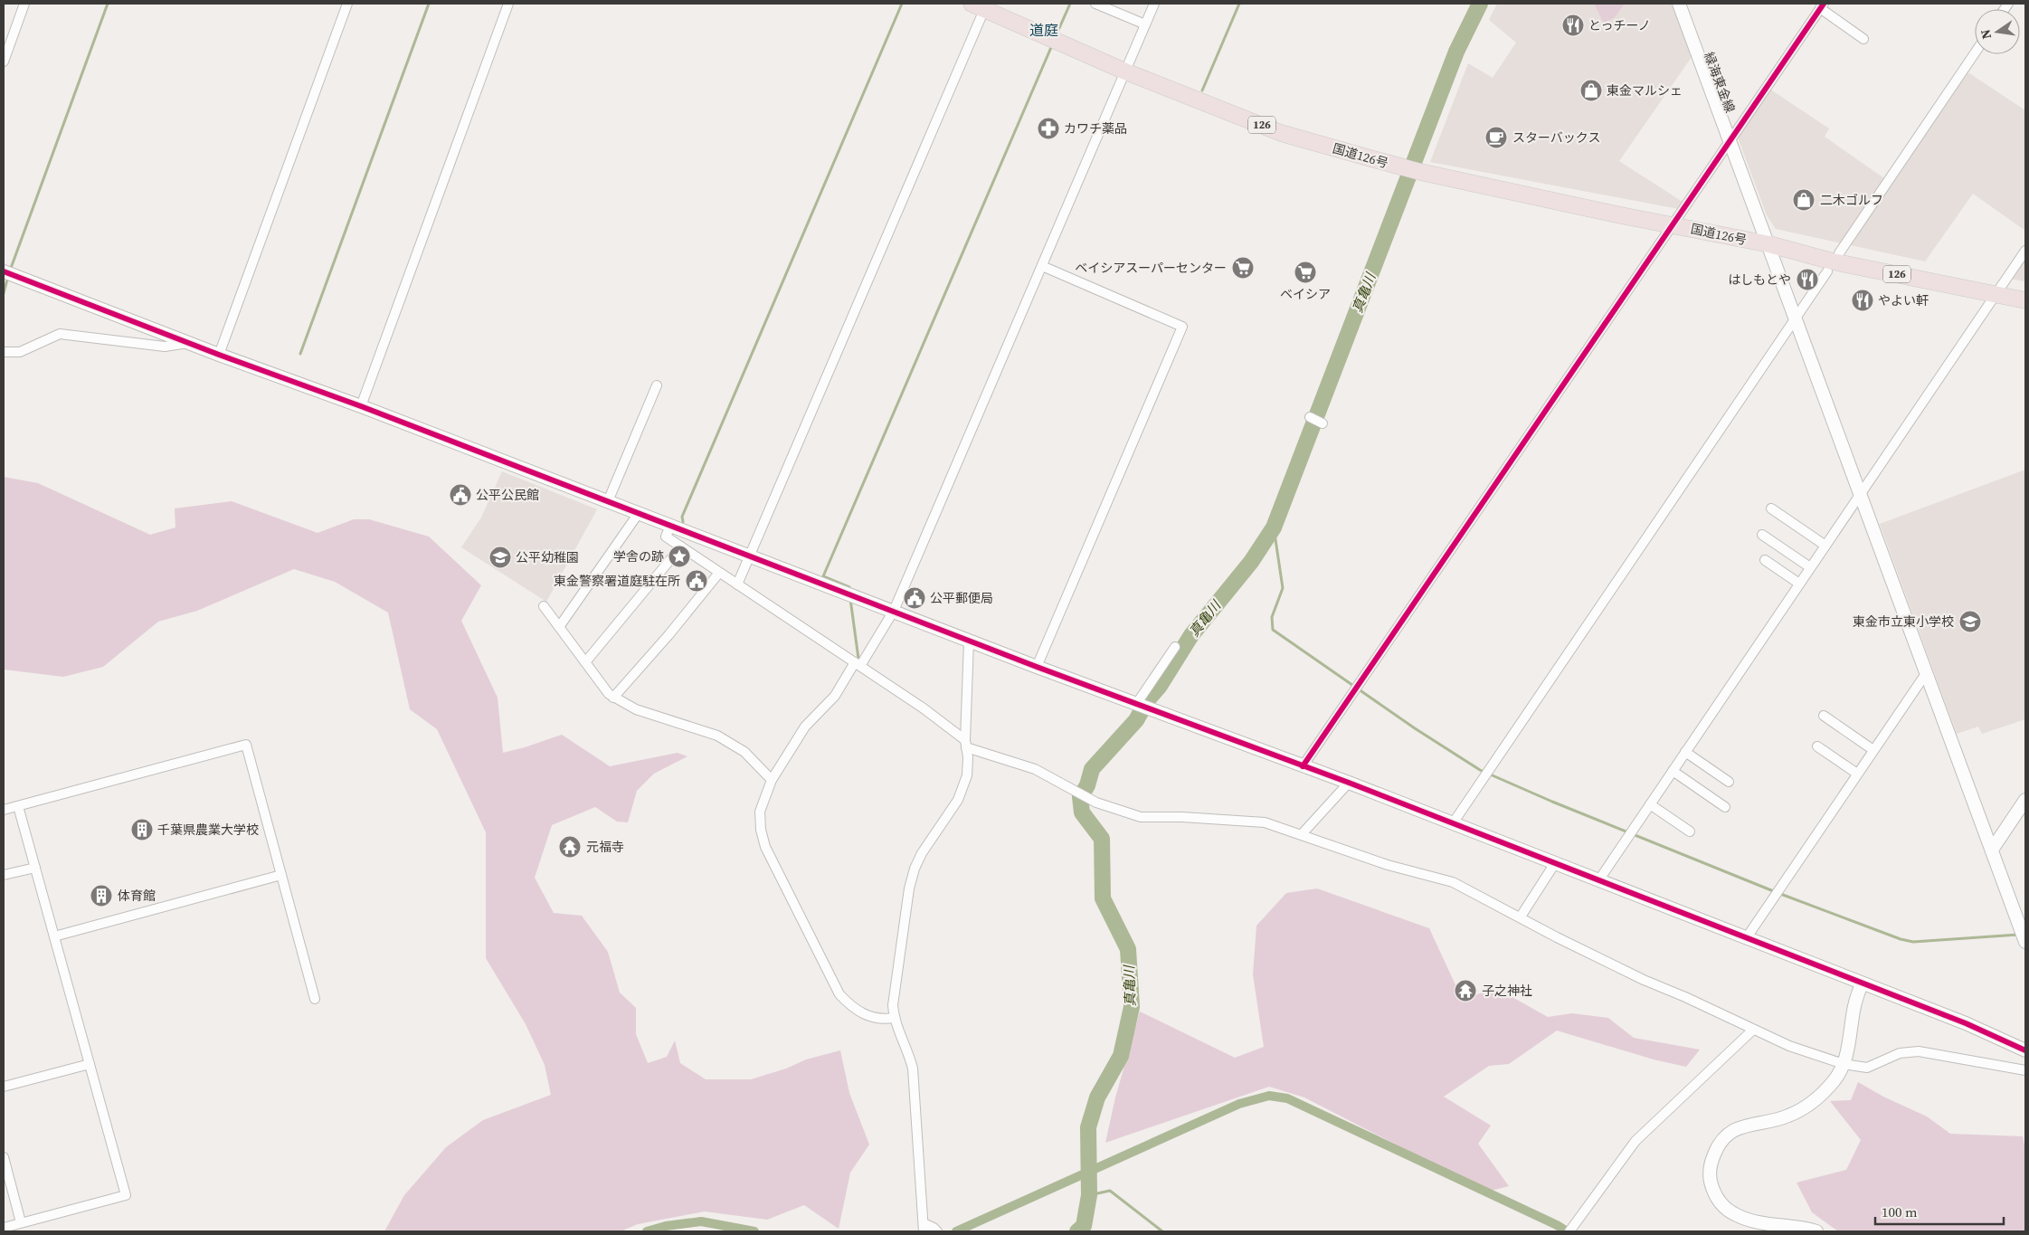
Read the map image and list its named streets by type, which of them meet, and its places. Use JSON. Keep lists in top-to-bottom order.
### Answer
{
  "streets": {
    "highway": ["126", "国道126号"],
    "street": ["緑海東金線"]
  },
  "crossings": [
    ["緑海東金線", "国道126号"]
  ],
  "districts": ["道庭"],
  "water": ["真亀川"],
  "places": {
    "restaurant": ["とっチーノ", "はしもとや", "やよい軒"],
    "shop": ["東金マルシェ", "二木ゴルフ"],
    "pharmacy": ["カワチ薬品"],
    "cafe": ["スターバックス"],
    "supermarket": ["ベイシアスーパーセンター", "ベイシア"],
    "public building": ["公平公民館", "東金警察署道庭駐在所", "公平郵便局"],
    "place": ["学舎の跡"],
    "school or university": ["公平幼稚園", "東金市立東小学校"],
    "building": ["千葉県農業大学校", "体育館"],
    "temple": ["元福寺", "子之神社"]
  },
  "scale_bar": "100 m",
  "north": "left"
}
